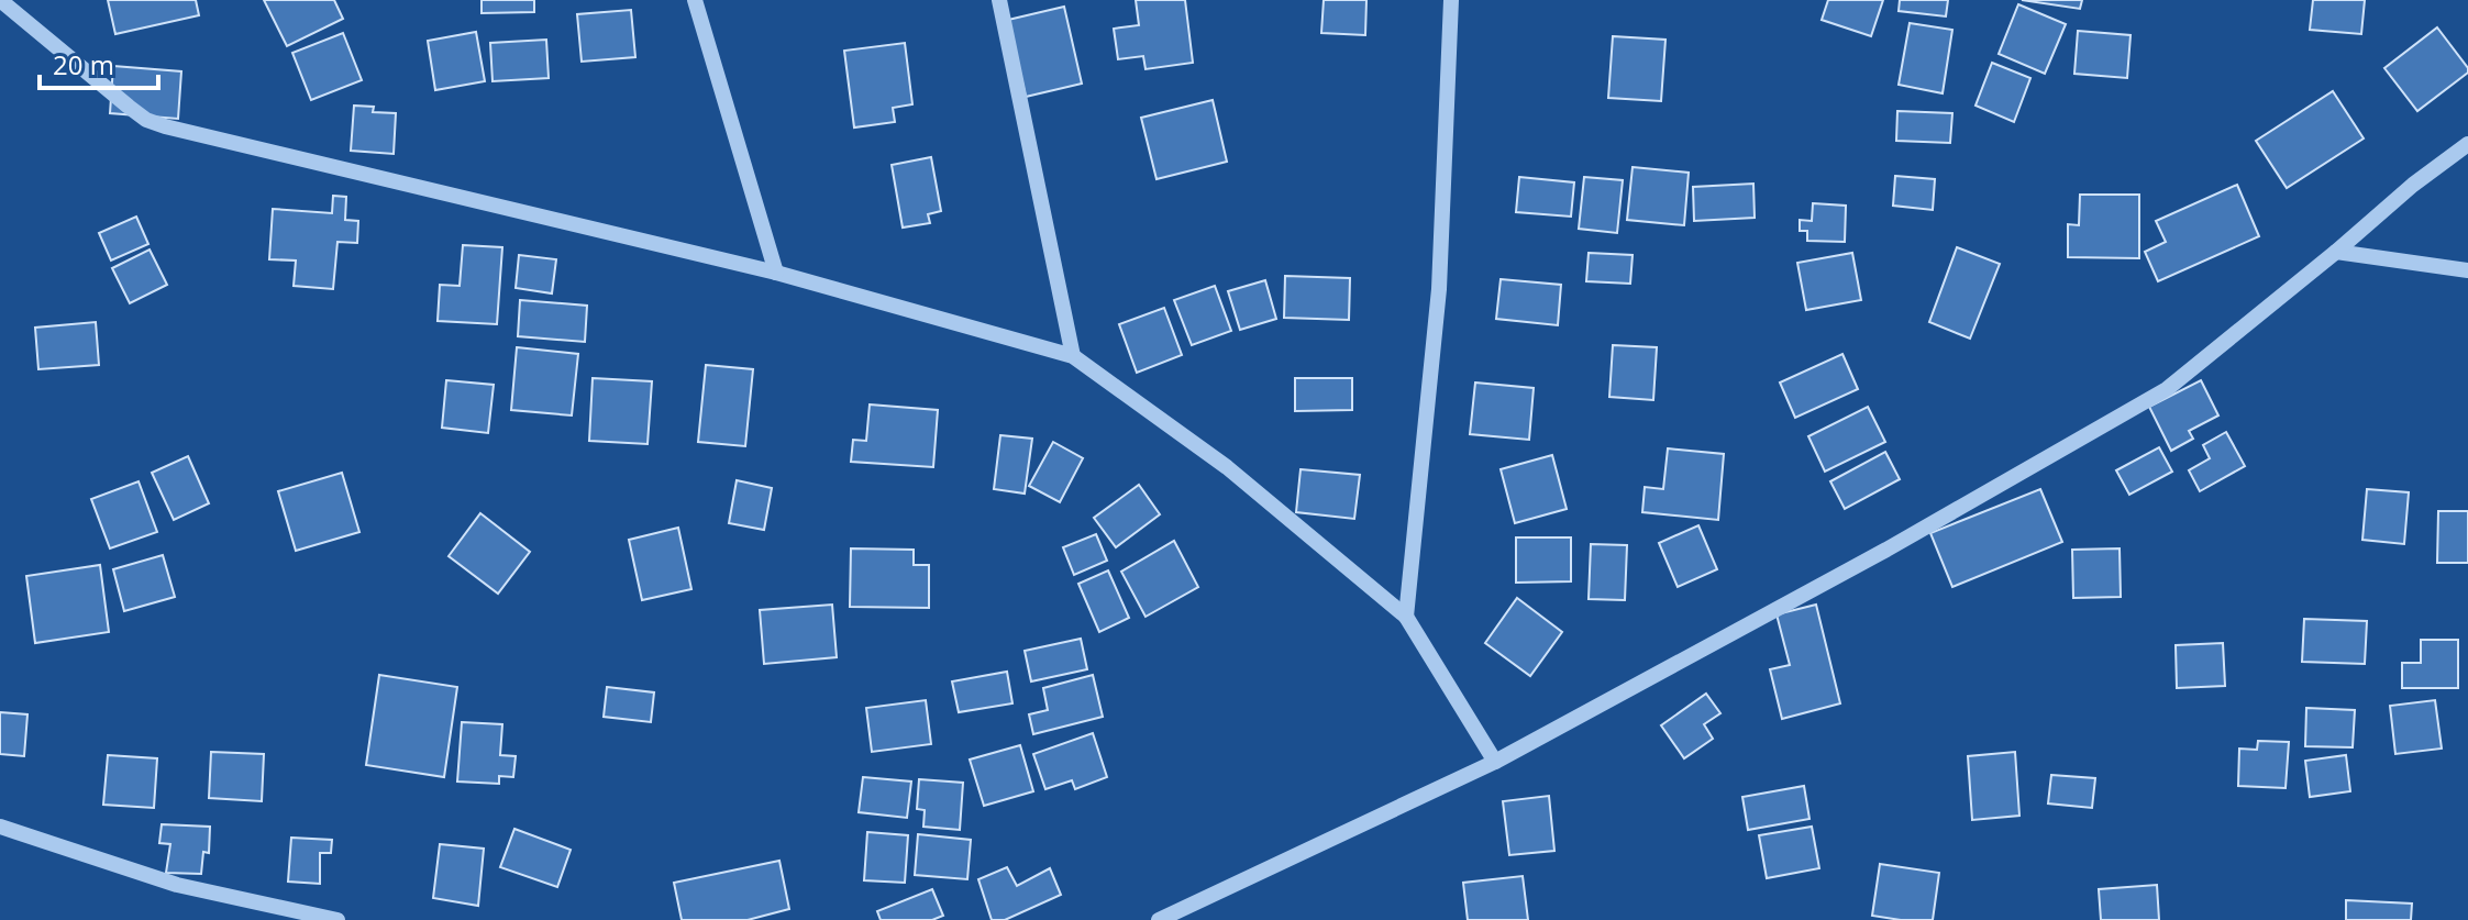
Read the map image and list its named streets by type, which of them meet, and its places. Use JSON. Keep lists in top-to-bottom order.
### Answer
{
  "scale_bar": "20 m"
}
